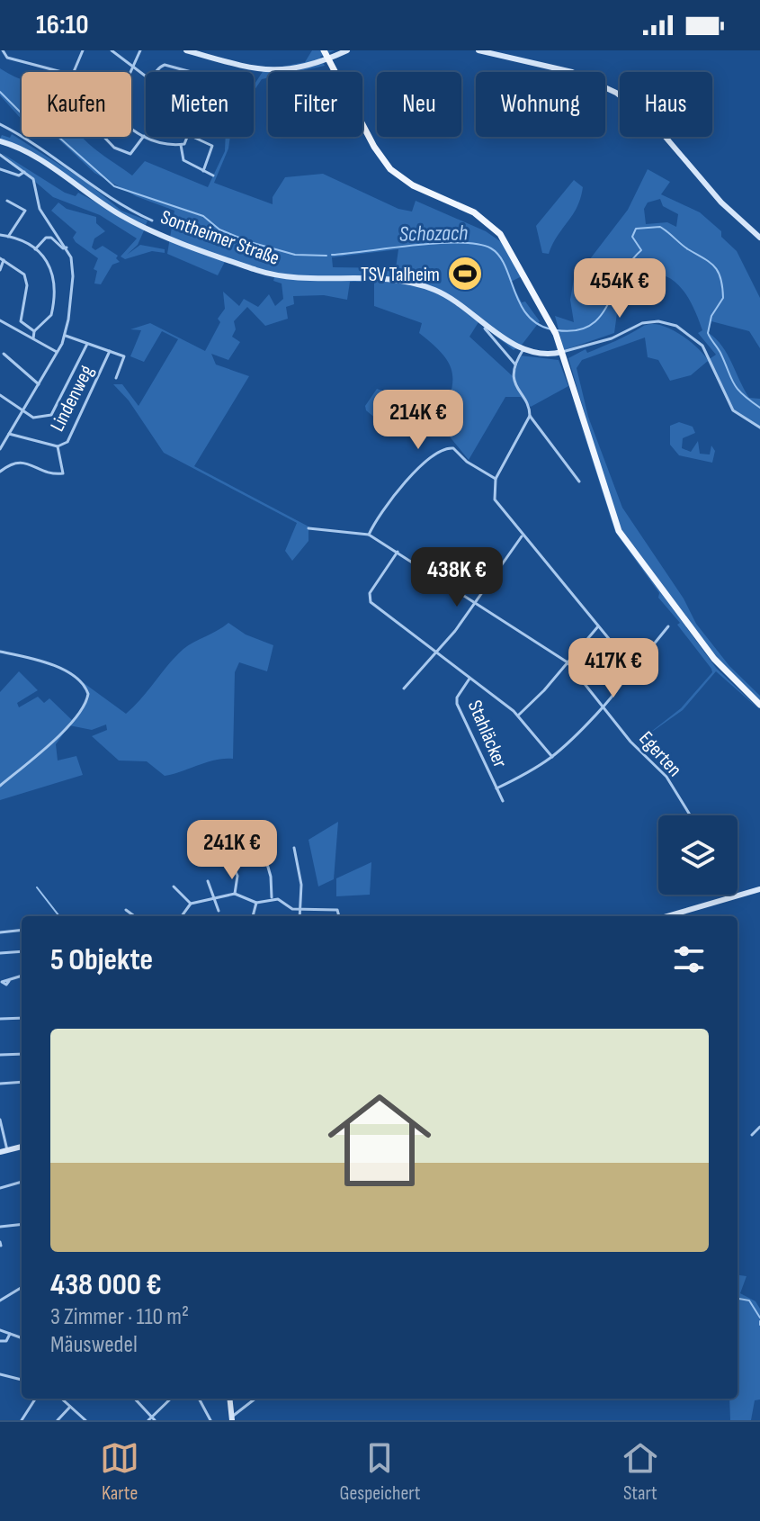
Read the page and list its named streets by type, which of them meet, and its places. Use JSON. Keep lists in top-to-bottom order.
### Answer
{
  "streets": {
    "street": [
      "Sontheimer Straße",
      "Lindenweg",
      "Stahläcker",
      "Egerten"
    ]
  },
  "water": ["Schozach"],
  "places": {
    "sports": ["TSV Talheim"]
  },
  "page": {
    "status": "16:10",
    "chip": [
      "Kaufen",
      "Mieten",
      "Filter",
      "Neu",
      "Wohnung",
      "Haus"
    ],
    "price": [
      "454K €",
      "214K €",
      "438K €",
      "417K €",
      "241K €"
    ],
    "heading": "5 Objekte",
    "list": [
      {
        "name": "438 000 €",
        "note": "3 Zimmer · 110 m² · Mäuswedel"
      }
    ],
    "tabs": ["Karte", "Gespeichert", "Start"]
  }
}
